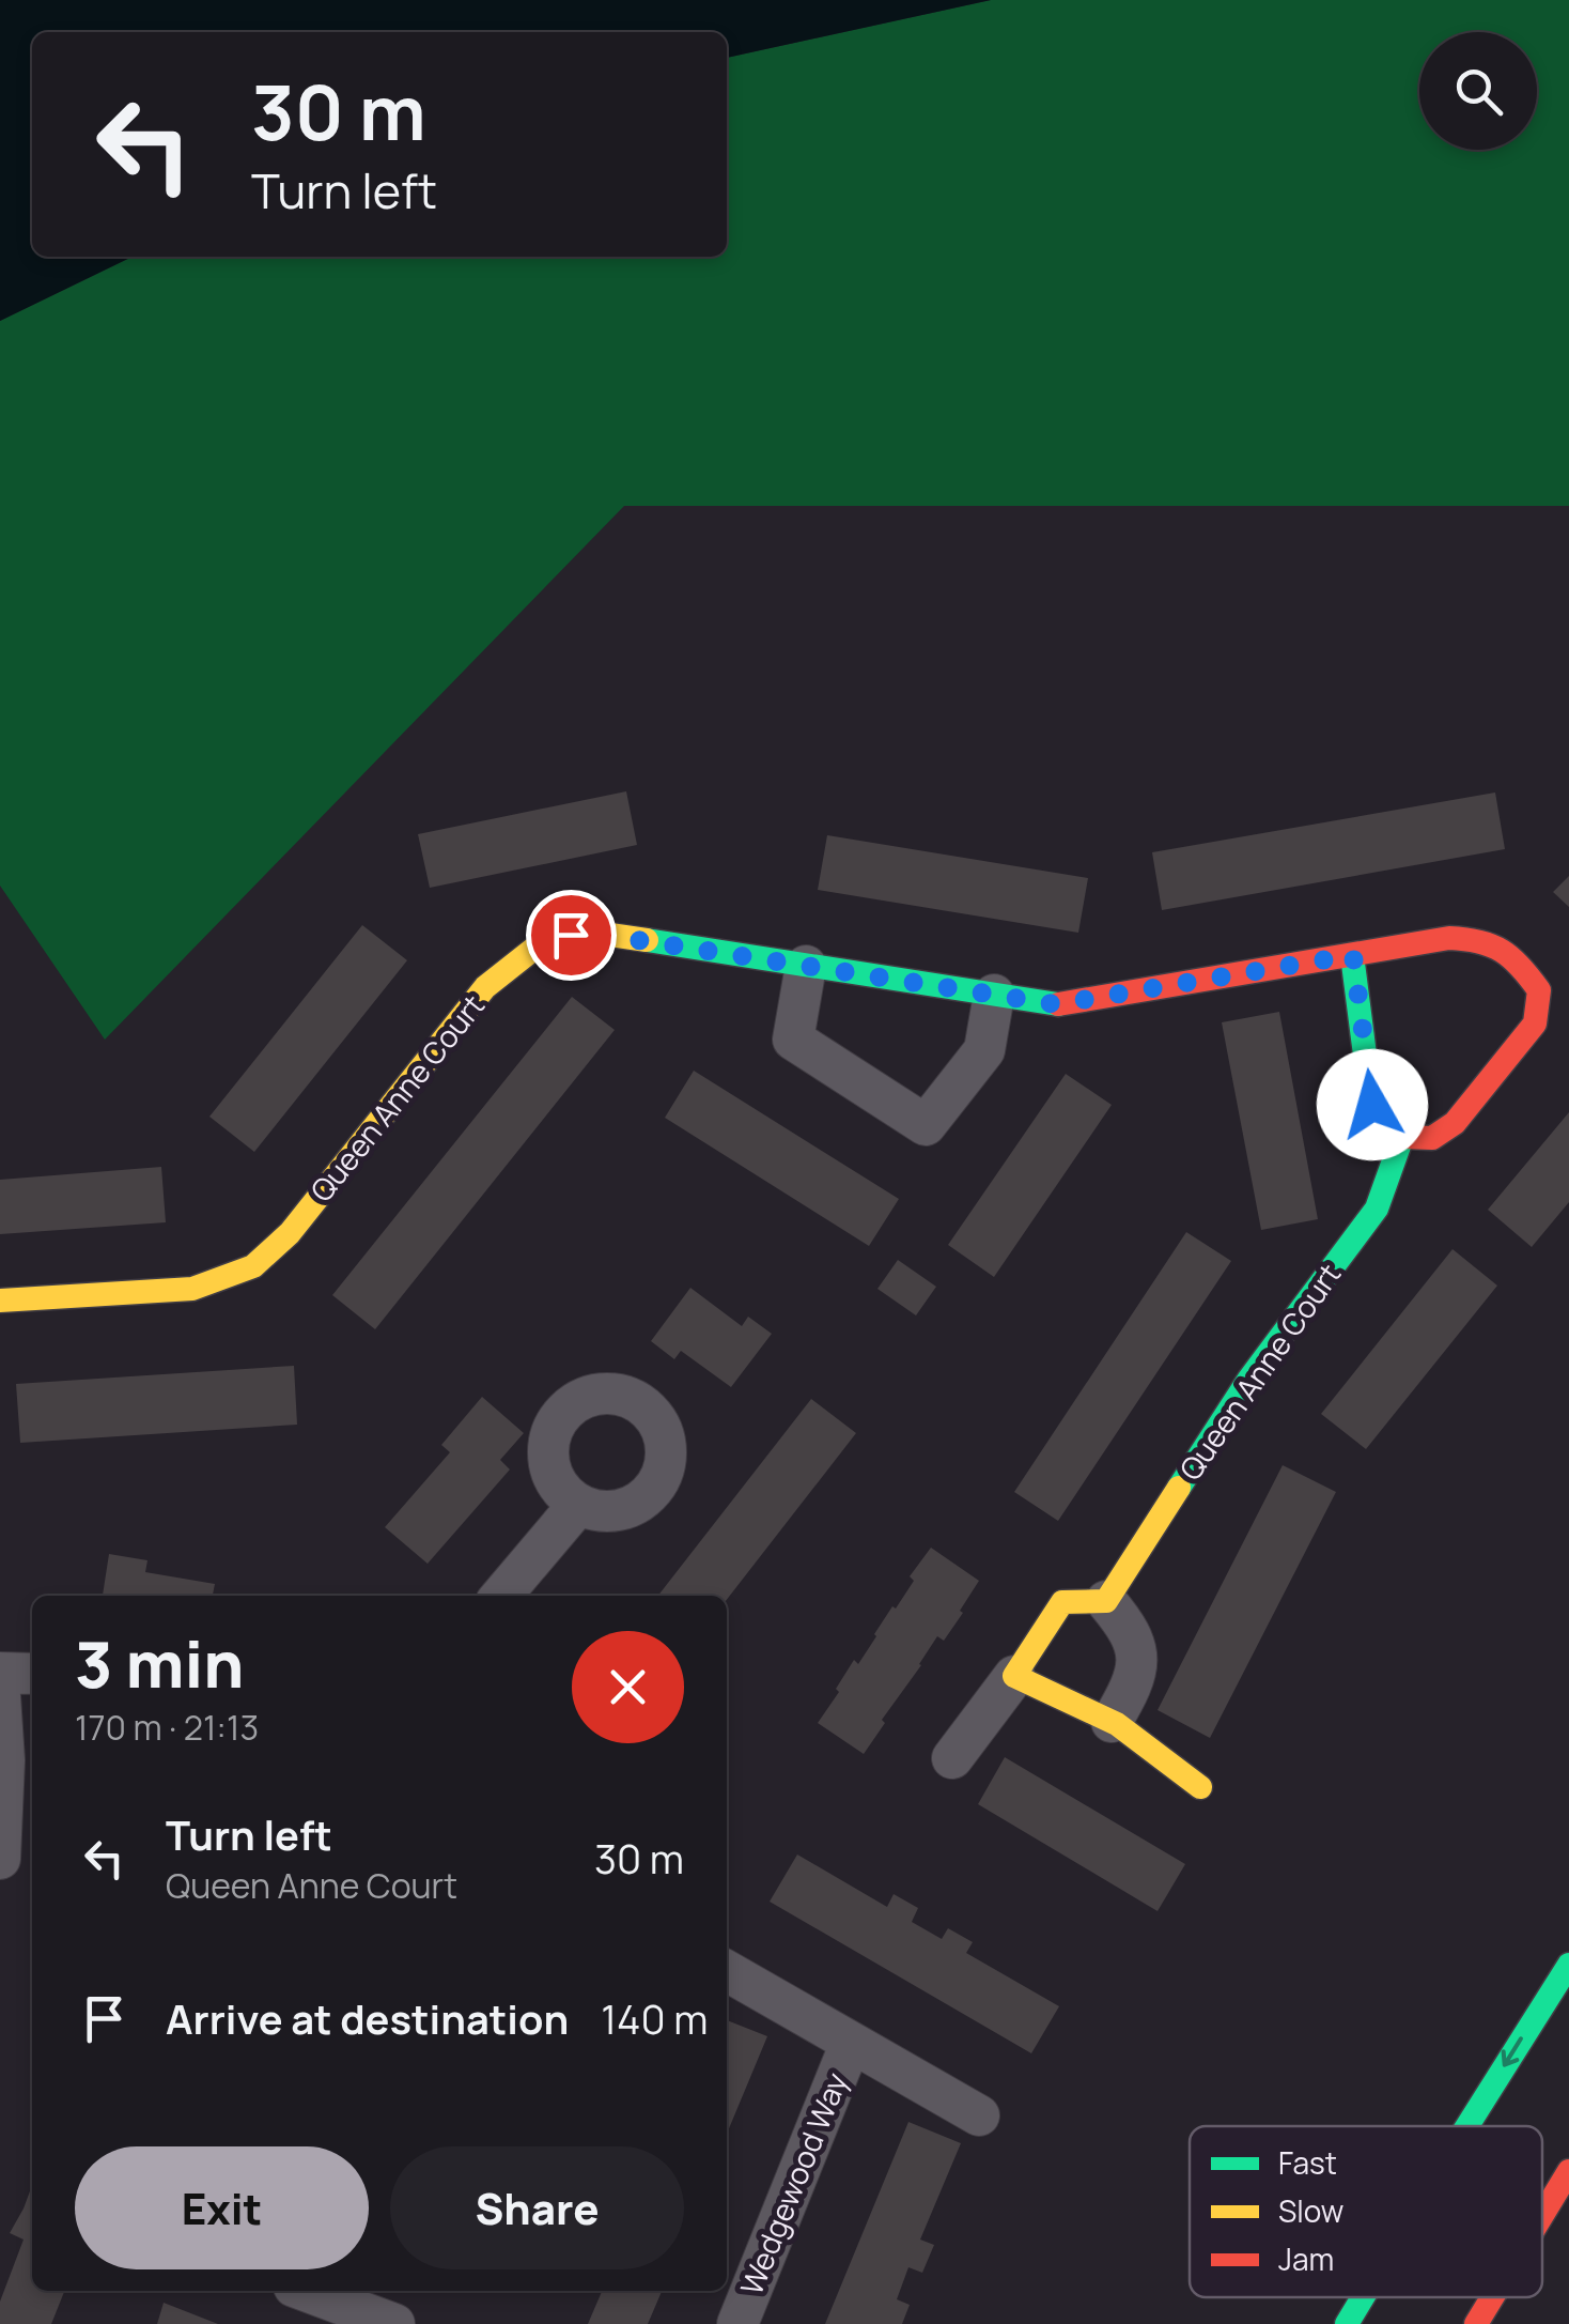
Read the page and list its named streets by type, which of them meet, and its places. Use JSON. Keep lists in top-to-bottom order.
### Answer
{
  "streets": {
    "main road": ["Queen Anne Court"],
    "street": ["Wedgewood Way"]
  },
  "legend": ["Fast", "Slow", "Jam"],
  "page": {
    "turn": ["30 m", "Turn left"],
    "heading": ["3 min", "170 m · 21:13"],
    "list": [
      {
        "name": "Turn left",
        "note": "Queen Anne Court",
        "value": "30 m"
      },
      {
        "name": "Arrive at destination",
        "value": "140 m"
      }
    ],
    "buttons": ["Exit", "Share"]
  }
}
